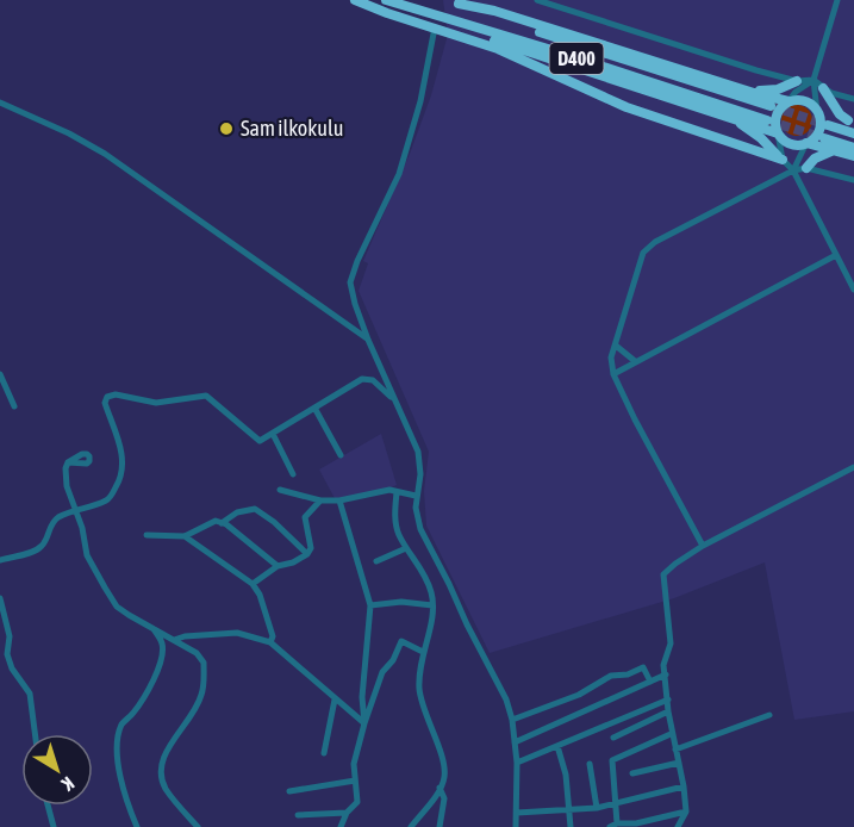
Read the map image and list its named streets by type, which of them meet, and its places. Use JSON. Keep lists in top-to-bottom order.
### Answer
{
  "streets": {
    "highway": ["D400"]
  },
  "places": ["Sam ilkokulu"],
  "north": "bottom right"
}
